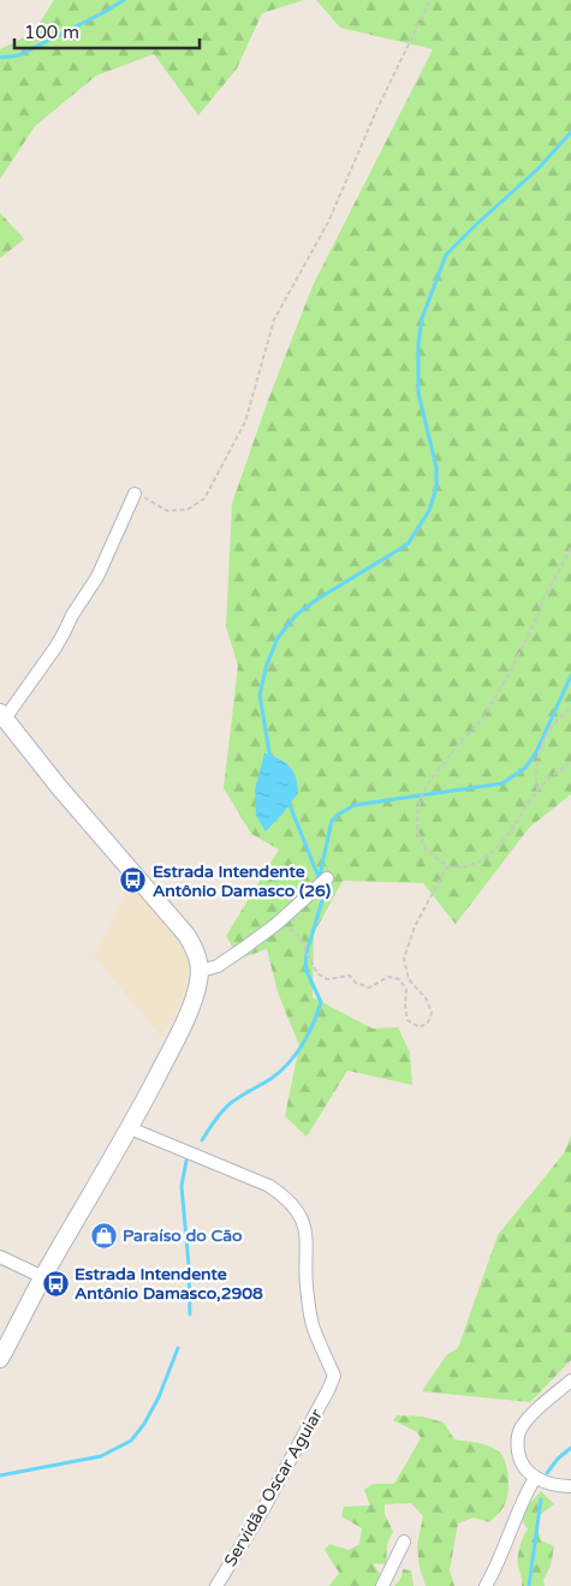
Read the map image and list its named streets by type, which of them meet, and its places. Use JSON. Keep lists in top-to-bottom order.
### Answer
{
  "streets": {
    "street": ["Servidão Oscar Aguiar"]
  },
  "places": {
    "bus stop": ["Estrada Intendente Antônio Damasco (26)", "Estrada Intendente Antônio Damasco,2908"],
    "shop": ["Paraíso do Cão"]
  },
  "scale_bar": "100 m"
}
